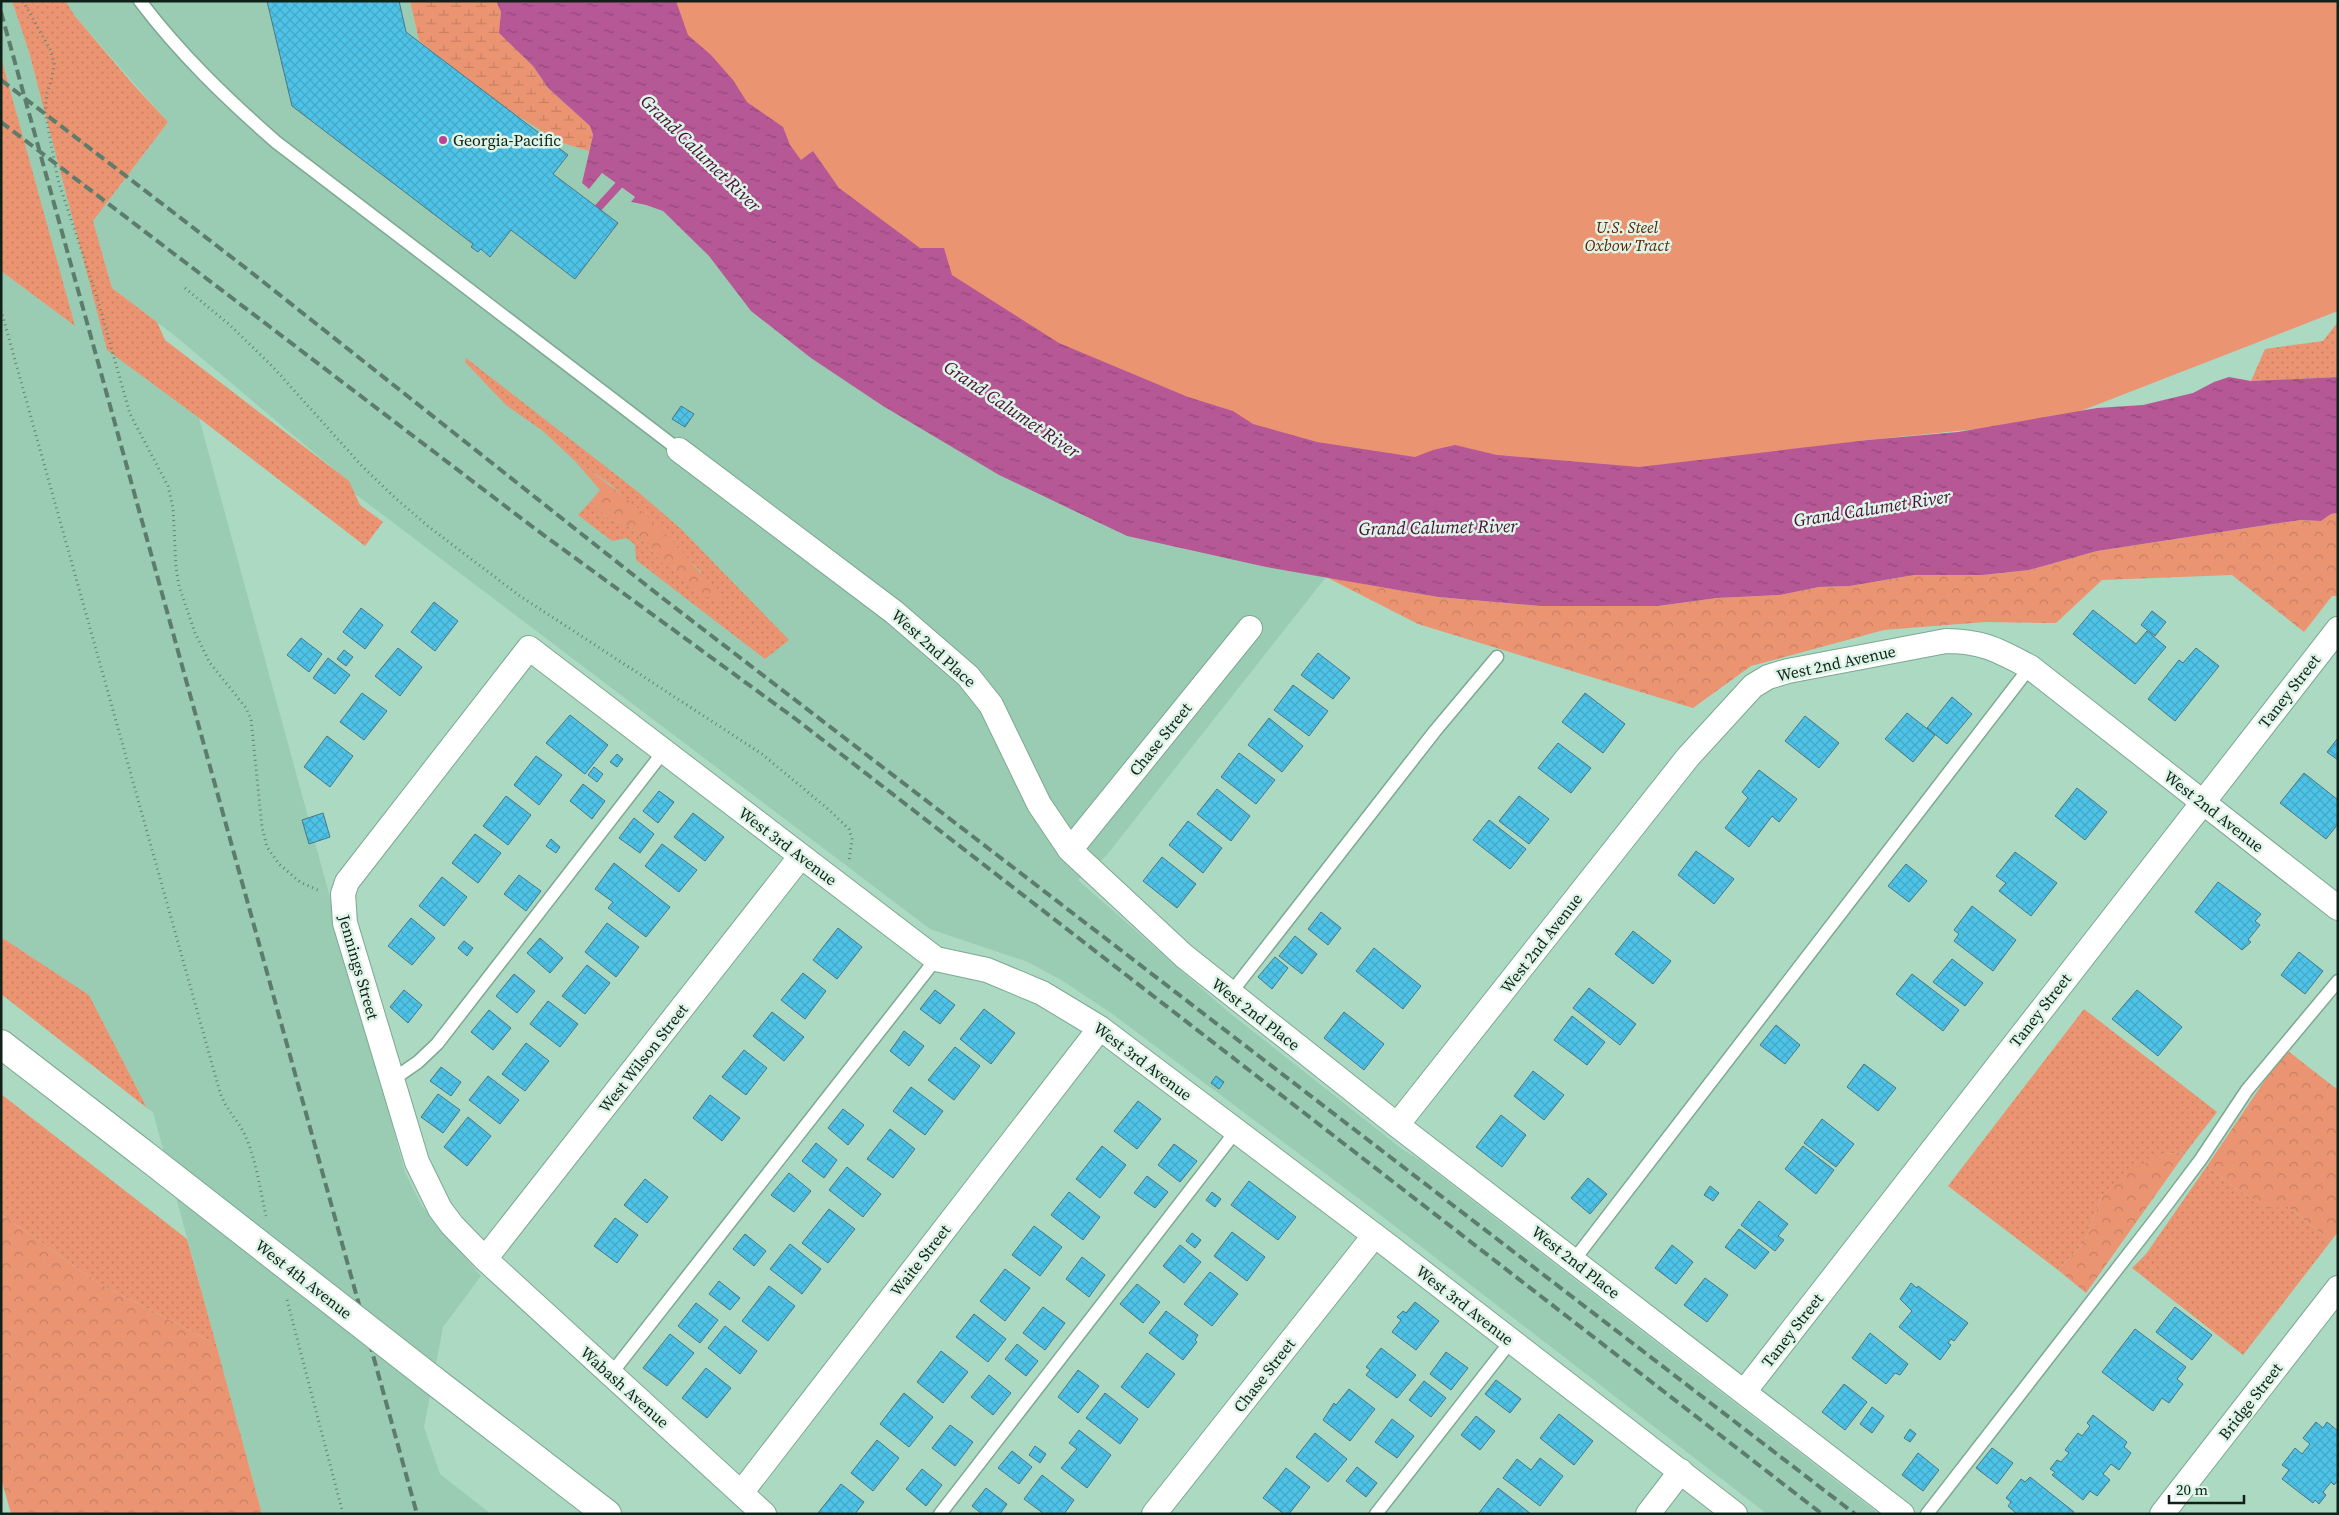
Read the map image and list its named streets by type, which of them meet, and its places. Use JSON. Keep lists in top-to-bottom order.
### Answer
{
  "streets": {
    "main road": ["West 4th Avenue"],
    "street": [
      "West 2nd Place",
      "West 2nd Avenue",
      "Taney Street",
      "Chase Street",
      "West 3rd Avenue",
      "Jennings Street",
      "West Wilson Street",
      "Waite Street",
      "Wabash Avenue",
      "Bridge Street"
    ]
  },
  "crossings": [
    ["West 2nd Place", "West 2nd Avenue"],
    ["West 2nd Place", "Taney Street"],
    ["West 2nd Place", "Chase Street"],
    ["West 2nd Avenue", "Taney Street"],
    ["Chase Street", "West 3rd Avenue"],
    ["West 3rd Avenue", "Jennings Street"],
    ["West 3rd Avenue", "West Wilson Street"],
    ["West 3rd Avenue", "Waite Street"],
    ["Jennings Street", "West Wilson Street"],
    ["Jennings Street", "Wabash Avenue"],
    ["West Wilson Street", "Wabash Avenue"],
    ["Waite Street", "Wabash Avenue"]
  ],
  "water": ["Grand Calumet River"],
  "parks": ["U.S. Steel Oxbow Tract"],
  "places": ["Georgia-Pacific"],
  "scale_bar": "20 m"
}
